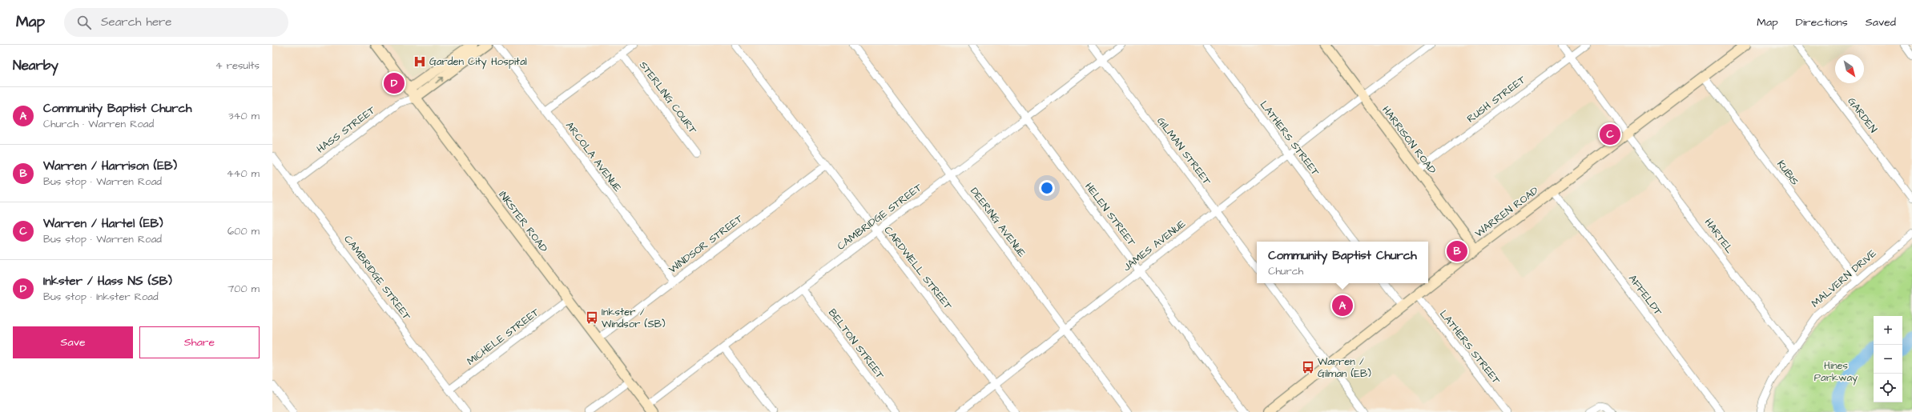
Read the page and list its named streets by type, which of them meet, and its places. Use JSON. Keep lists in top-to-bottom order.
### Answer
{
  "streets": {
    "main road": ["HARRISON ROAD", "WARREN ROAD", "INKSTER ROAD"],
    "street": [
      "STERLING COURT",
      "RUSH STREET",
      "GARDEN",
      "HASS STREET",
      "LATHERS STREET",
      "GILMAN STREET",
      "ARCOLA AVENUE",
      "KUBIS",
      "HELEN STREET",
      "CAMBRIDGE STREET",
      "DEERING AVENUE",
      "HARTEL",
      "WINDSOR STREET",
      "JAMES AVENUE",
      "CARDWELL STREET",
      "MALVERN DRIVE",
      "AFFELDT",
      "MICHELE STREET",
      "BELTON STREET"
    ]
  },
  "crossings": [
    ["RUSH STREET", "HARRISON ROAD"],
    ["RUSH STREET", "HARTEL"],
    ["HASS STREET", "CAMBRIDGE STREET"],
    ["HASS STREET", "INKSTER ROAD"],
    ["LATHERS STREET", "WARREN ROAD"],
    ["LATHERS STREET", "JAMES AVENUE"],
    ["HARRISON ROAD", "WARREN ROAD"],
    ["HARRISON ROAD", "JAMES AVENUE"],
    ["GILMAN STREET", "CAMBRIDGE STREET"],
    ["GILMAN STREET", "JAMES AVENUE"],
    ["ARCOLA AVENUE", "WINDSOR STREET"],
    ["KUBIS", "WARREN ROAD"],
    ["KUBIS", "MALVERN DRIVE"],
    ["WARREN ROAD", "HARTEL"],
    ["WARREN ROAD", "AFFELDT"],
    ["HELEN STREET", "CAMBRIDGE STREET"],
    ["HELEN STREET", "JAMES AVENUE"],
    ["CAMBRIDGE STREET", "INKSTER ROAD"],
    ["CAMBRIDGE STREET", "DEERING AVENUE"],
    ["CAMBRIDGE STREET", "CARDWELL STREET"],
    ["CAMBRIDGE STREET", "MICHELE STREET"],
    ["CAMBRIDGE STREET", "BELTON STREET"],
    ["INKSTER ROAD", "WINDSOR STREET"],
    ["INKSTER ROAD", "MICHELE STREET"],
    ["DEERING AVENUE", "JAMES AVENUE"],
    ["HARTEL", "MALVERN DRIVE"],
    ["WINDSOR STREET", "CARDWELL STREET"],
    ["JAMES AVENUE", "CARDWELL STREET"]
  ],
  "parks": ["Hines Parkway"],
  "places": {
    "hospital": ["Garden City Hospital"],
    "bus stop": ["Inkster / Windsor (SB)", "Warren / Gilman (EB)"]
  },
  "north": "bottom right",
  "page": {
    "header": "Map",
    "search": "Search here",
    "nav": ["Map", "Directions", "Saved"],
    "heading": ["Nearby", "4 results"],
    "pins": [
      "D",
      "C",
      "B",
      "A"
    ],
    "list": [
      {
        "mark": "A",
        "name": "Community Baptist Church",
        "note": "Church · Warren Road",
        "value": "340 m"
      },
      {
        "mark": "B",
        "name": "Warren / Harrison (EB)",
        "note": "Bus stop · Warren Road",
        "value": "440 m"
      },
      {
        "mark": "C",
        "name": "Warren / Hartel (EB)",
        "note": "Bus stop · Warren Road",
        "value": "600 m"
      },
      {
        "mark": "D",
        "name": "Inkster / Hass NS (SB)",
        "note": "Bus stop · Inkster Road",
        "value": "700 m"
      }
    ],
    "popup": ["Community Baptist Church", "Church"],
    "map_buttons": ["+", "−"],
    "buttons": ["Save", "Share"]
  }
}
